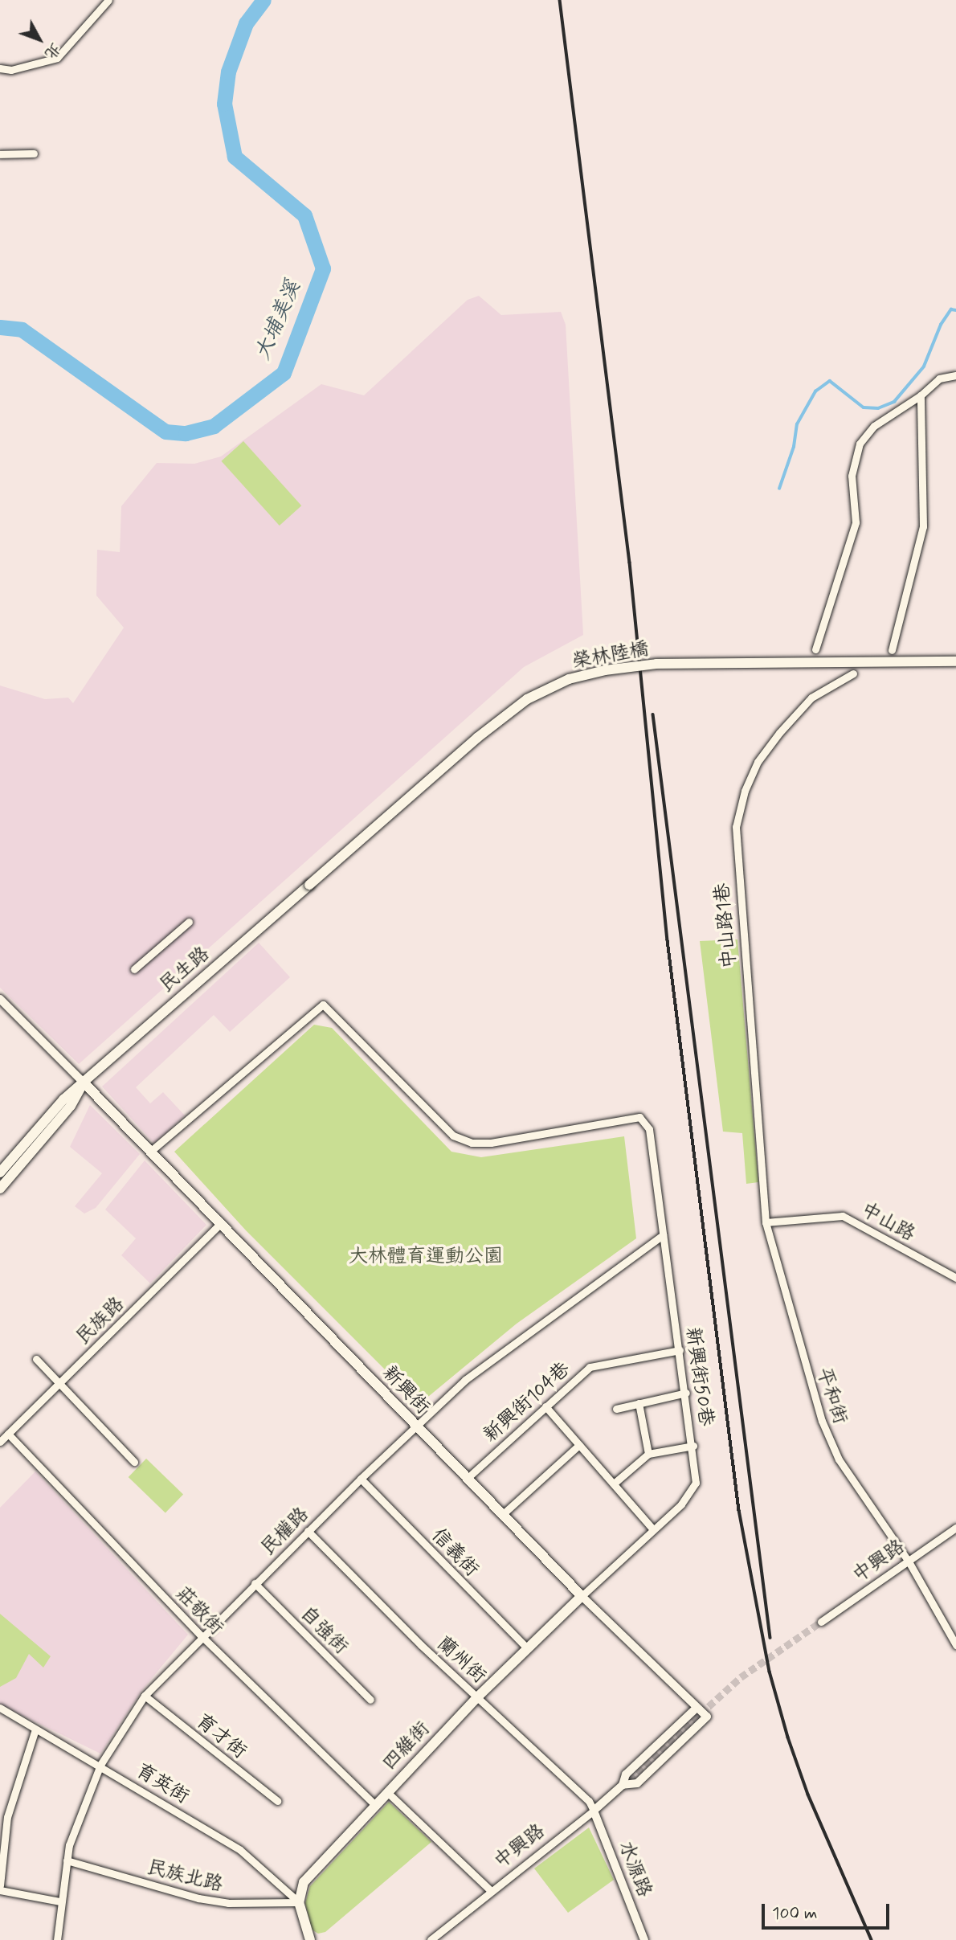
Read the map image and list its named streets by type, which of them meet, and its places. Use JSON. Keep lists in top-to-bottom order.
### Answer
{
  "streets": {
    "main road": [
      "榮林陸橋",
      "民生路",
      "新興街",
      "四維街"
    ],
    "street": [
      "中山路1巷",
      "中山路",
      "民族路",
      "新興街50巷",
      "平和街",
      "新興街104巷",
      "民權路",
      "信義街",
      "中興路",
      "莊敬街",
      "自強街",
      "蘭州街",
      "育才街",
      "育英街",
      "水源路",
      "民族北路"
    ]
  },
  "crossings": [
    ["榮林陸橋", "民生路"],
    ["中山路1巷", "中山路"],
    ["中山路1巷", "平和街"],
    ["民生路", "新興街"],
    ["中山路", "平和街"],
    ["民族路", "新興街"],
    ["民族路", "莊敬街"],
    ["新興街50巷", "新興街"],
    ["新興街50巷", "新興街104巷"],
    ["新興街50巷", "民權路"],
    ["新興街50巷", "四維街"],
    ["新興街", "新興街104巷"],
    ["新興街", "民權路"],
    ["新興街", "中興路"],
    ["新興街", "四維街"],
    ["平和街", "中興路"],
    ["民權路", "信義街"],
    ["民權路", "莊敬街"],
    ["民權路", "自強街"],
    ["民權路", "蘭州街"],
    ["民權路", "育才街"],
    ["民權路", "育英街"],
    ["民權路", "民族北路"],
    ["信義街", "四維街"],
    ["中興路", "蘭州街"],
    ["中興路", "水源路"],
    ["莊敬街", "四維街"],
    ["蘭州街", "四維街"],
    ["蘭州街", "水源路"],
    ["四維街", "育英街"],
    ["四維街", "民族北路"],
    ["育英街", "民族北路"]
  ],
  "water": ["大埔美溪"],
  "parks": ["大林體育運動公園"],
  "scale_bar": "100 m",
  "north": "bottom right"
}
